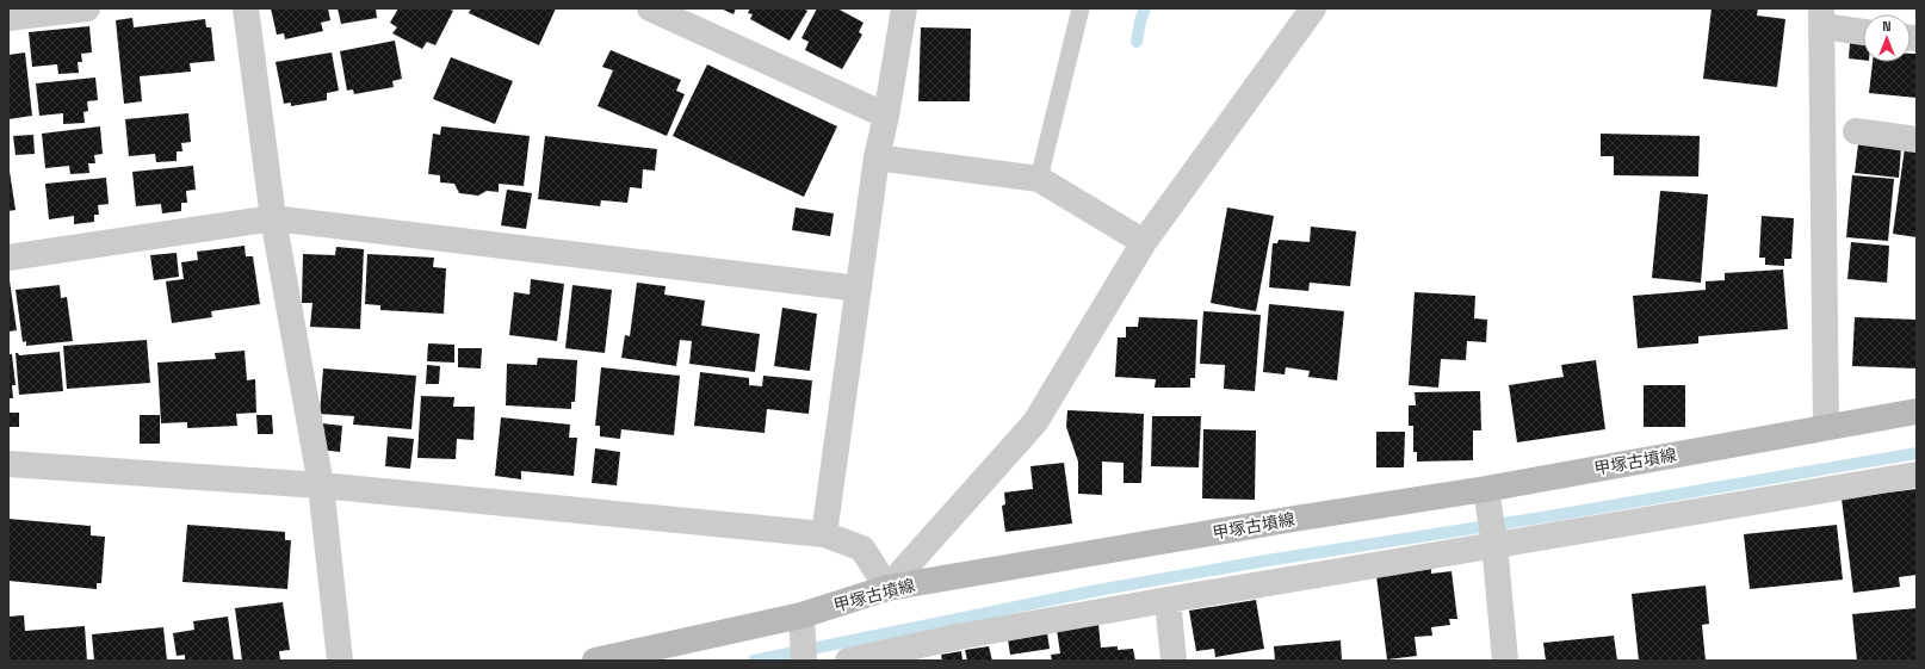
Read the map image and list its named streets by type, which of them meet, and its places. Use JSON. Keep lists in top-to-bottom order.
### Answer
{
  "streets": {
    "main road": ["甲塚古墳線"]
  },
  "north": "top"
}
